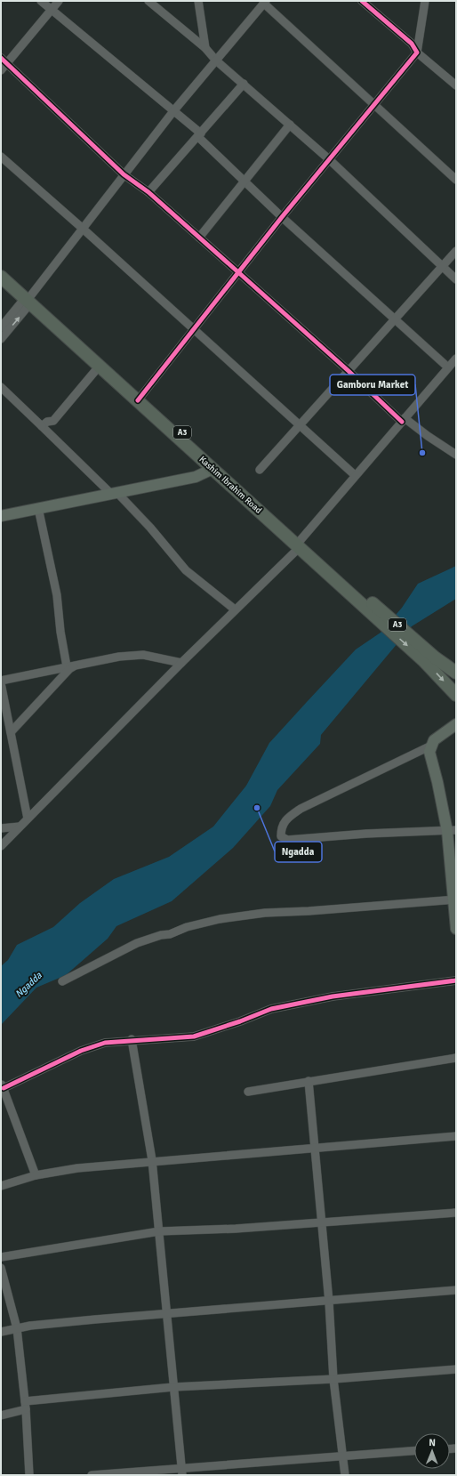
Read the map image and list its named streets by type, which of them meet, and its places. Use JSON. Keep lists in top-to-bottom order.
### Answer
{
  "streets": {
    "highway": ["A3", "Kashim Ibrahim Road"]
  },
  "water": ["Ngadda"],
  "places": ["Gamboru Market", "Ngadda"],
  "north": "top"
}
